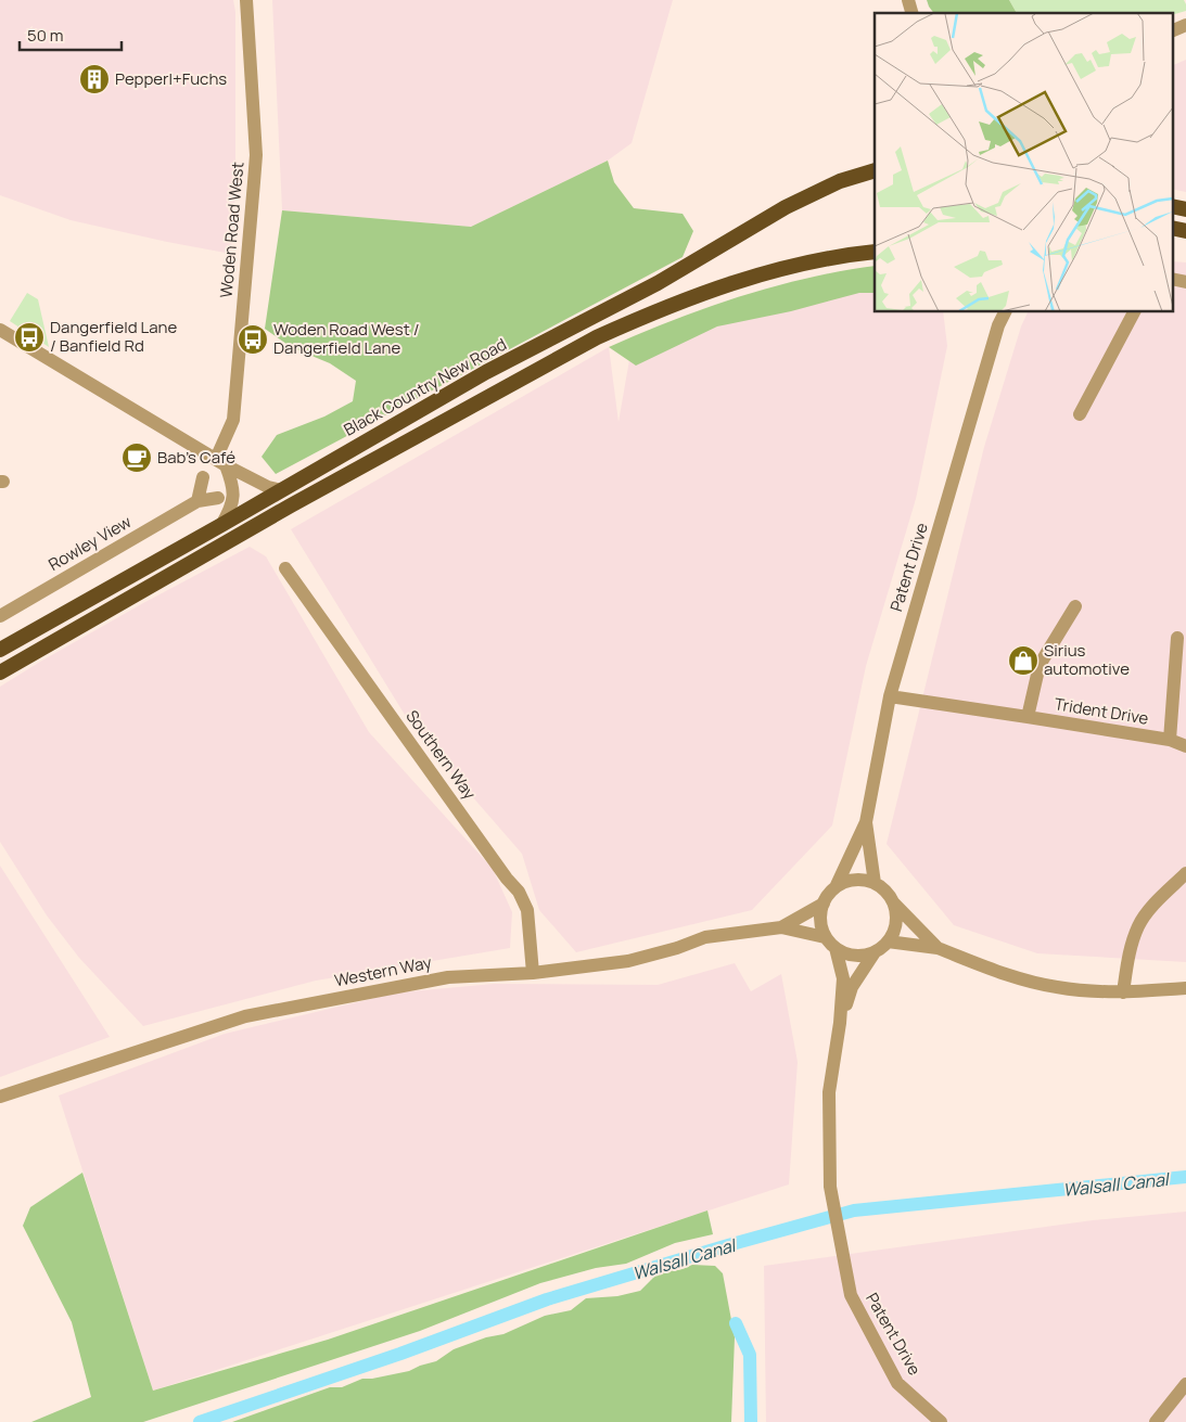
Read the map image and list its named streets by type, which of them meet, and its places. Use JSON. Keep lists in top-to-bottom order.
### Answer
{
  "streets": {
    "highway": ["Black Country New Road"],
    "street": [
      "Woden Road West",
      "Rowley View",
      "Patent Drive",
      "Trident Drive",
      "Southern Way",
      "Western Way"
    ]
  },
  "crossings": [
    ["Patent Drive", "Trident Drive"],
    ["Patent Drive", "Western Way"],
    ["Southern Way", "Western Way"]
  ],
  "water": ["Walsall Canal"],
  "places": {
    "building": ["Pepperl+Fuchs"],
    "bus stop": ["Dangerfield Lane / Banfield Rd", "Woden Road West / Dangerfield Lane"],
    "cafe": ["Bab's Café"],
    "shop": ["Sirius automotive"]
  },
  "scale_bar": "50 m"
}
